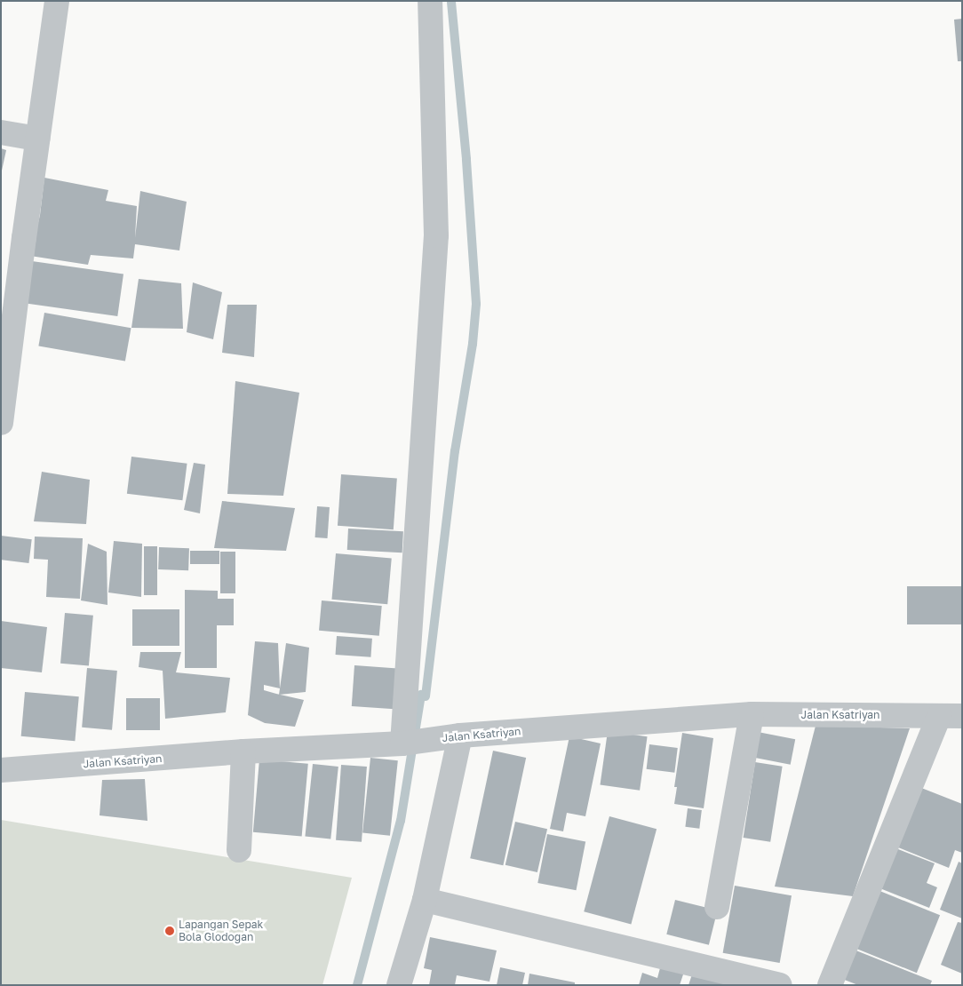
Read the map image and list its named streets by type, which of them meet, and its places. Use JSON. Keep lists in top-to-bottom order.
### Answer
{
  "streets": {
    "street": ["Jalan Ksatriyan"]
  },
  "places": ["Lapangan Sepak Bola Glodogan"]
}
